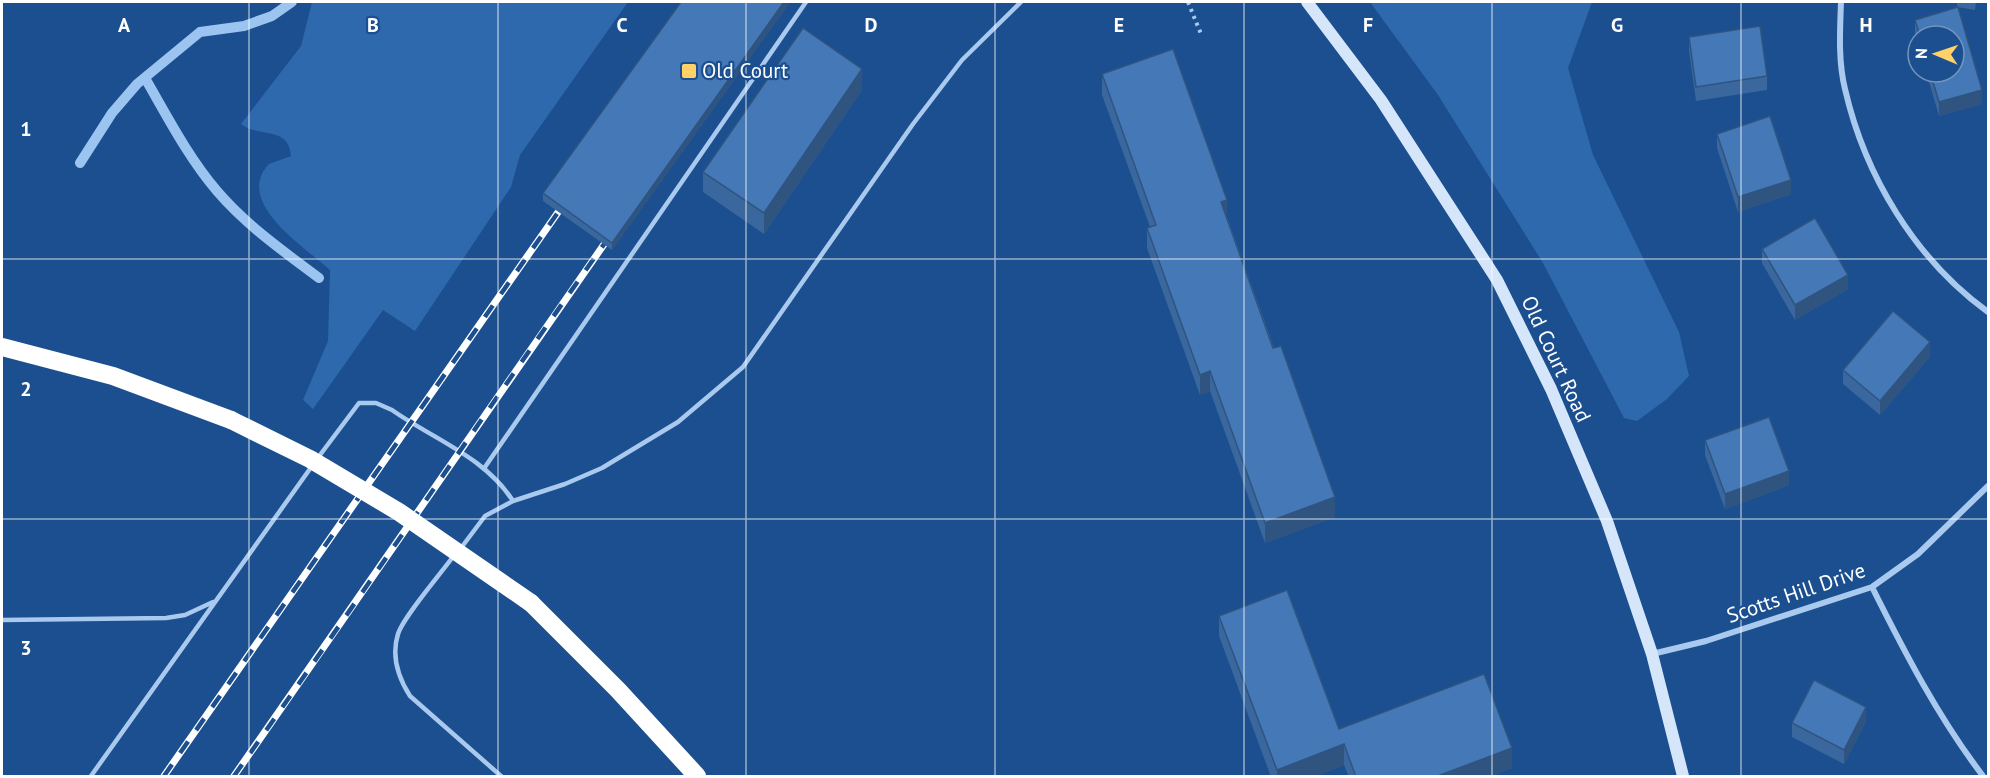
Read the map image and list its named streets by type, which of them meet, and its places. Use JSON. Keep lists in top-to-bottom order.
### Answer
{
  "streets": {
    "main road": ["Old Court Road"],
    "street": ["Scotts Hill Drive"]
  },
  "crossings": [
    ["Old Court Road", "Scotts Hill Drive"]
  ],
  "places": {
    "transit": ["Old Court"]
  },
  "north": "left",
  "grid": {
    "columns": [
      "A",
      "B",
      "C",
      "D",
      "E",
      "F",
      "G",
      "H"
    ],
    "rows": ["1", "2", "3"]
  }
}
